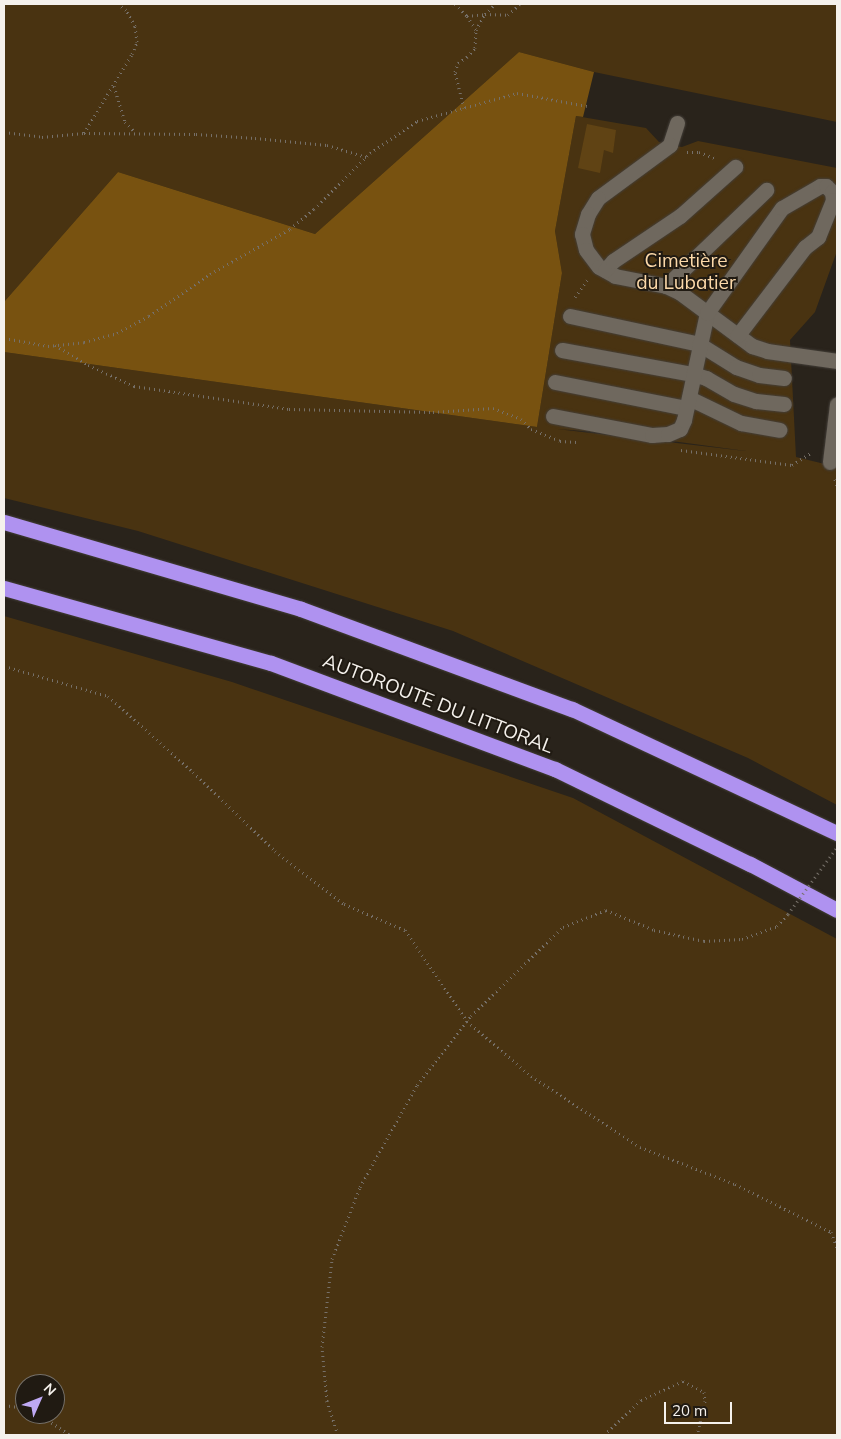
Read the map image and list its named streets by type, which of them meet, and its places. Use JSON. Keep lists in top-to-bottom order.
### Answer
{
  "streets": {
    "highway": ["AUTOROUTE DU LITTORAL"]
  },
  "parks": ["Cimetière du Lubatier"],
  "scale_bar": "20 m",
  "north": "top right"
}
